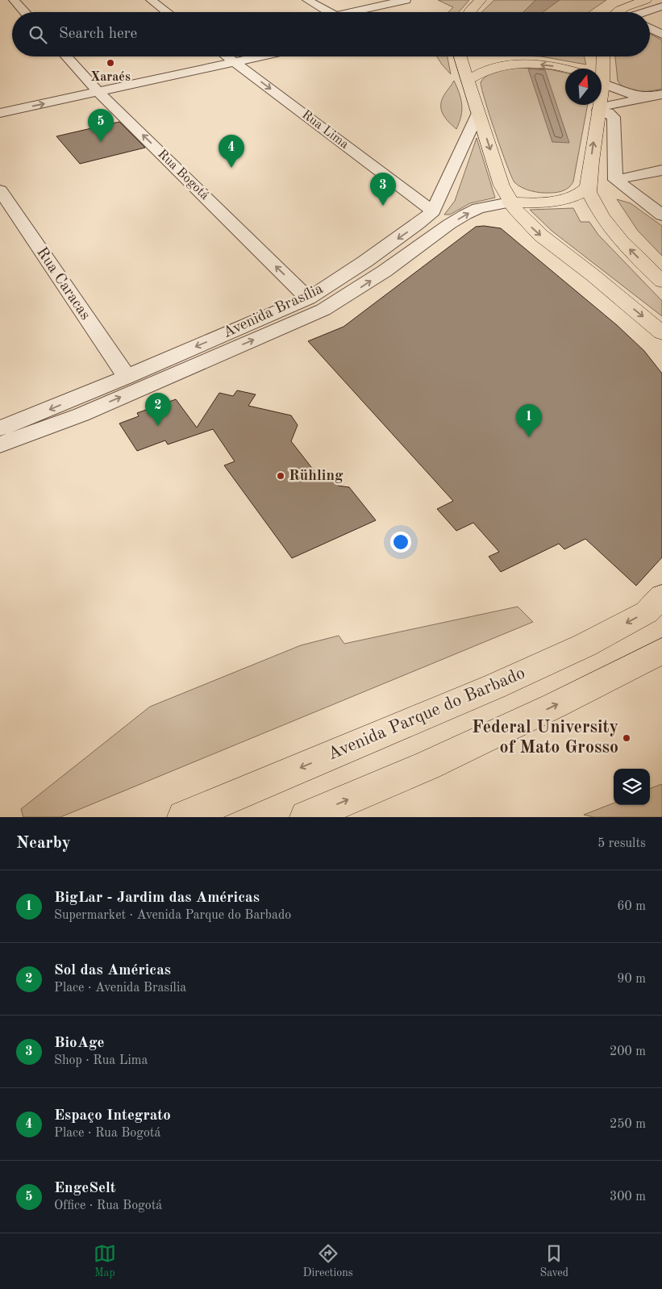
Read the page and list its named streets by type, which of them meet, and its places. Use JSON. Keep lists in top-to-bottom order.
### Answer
{
  "streets": {
    "main road": ["Avenida Parque do Barbado"],
    "street": [
      "Rua Lima",
      "Rua Bogotá",
      "Rua Caracas",
      "Avenida Brasília"
    ]
  },
  "crossings": [
    ["Rua Lima", "Avenida Brasília"],
    ["Rua Bogotá", "Avenida Brasília"],
    ["Rua Caracas", "Avenida Brasília"]
  ],
  "one_way": ["Rua Lima", "Rua Bogotá"],
  "places": ["Xaraés", "Rühling", "Federal University of Mato Grosso"],
  "north": "top",
  "page": {
    "search": "Search here",
    "pins": [
      "5",
      "4",
      "3",
      "2",
      "1"
    ],
    "heading": ["Nearby", "5 results"],
    "list": [
      {
        "mark": "1",
        "name": "BigLar - Jardim das Américas",
        "note": "Supermarket · Avenida Parque do Barbado",
        "value": "60 m"
      },
      {
        "mark": "2",
        "name": "Sol das Américas",
        "note": "Place · Avenida Brasília",
        "value": "90 m"
      },
      {
        "mark": "3",
        "name": "BioAge",
        "note": "Shop · Rua Lima",
        "value": "200 m"
      },
      {
        "mark": "4",
        "name": "Espaço Integrato",
        "note": "Place · Rua Bogotá",
        "value": "250 m"
      },
      {
        "mark": "5",
        "name": "EngeSelt",
        "note": "Office · Rua Bogotá",
        "value": "300 m"
      }
    ],
    "nav": ["Map", "Directions", "Saved"]
  }
}
